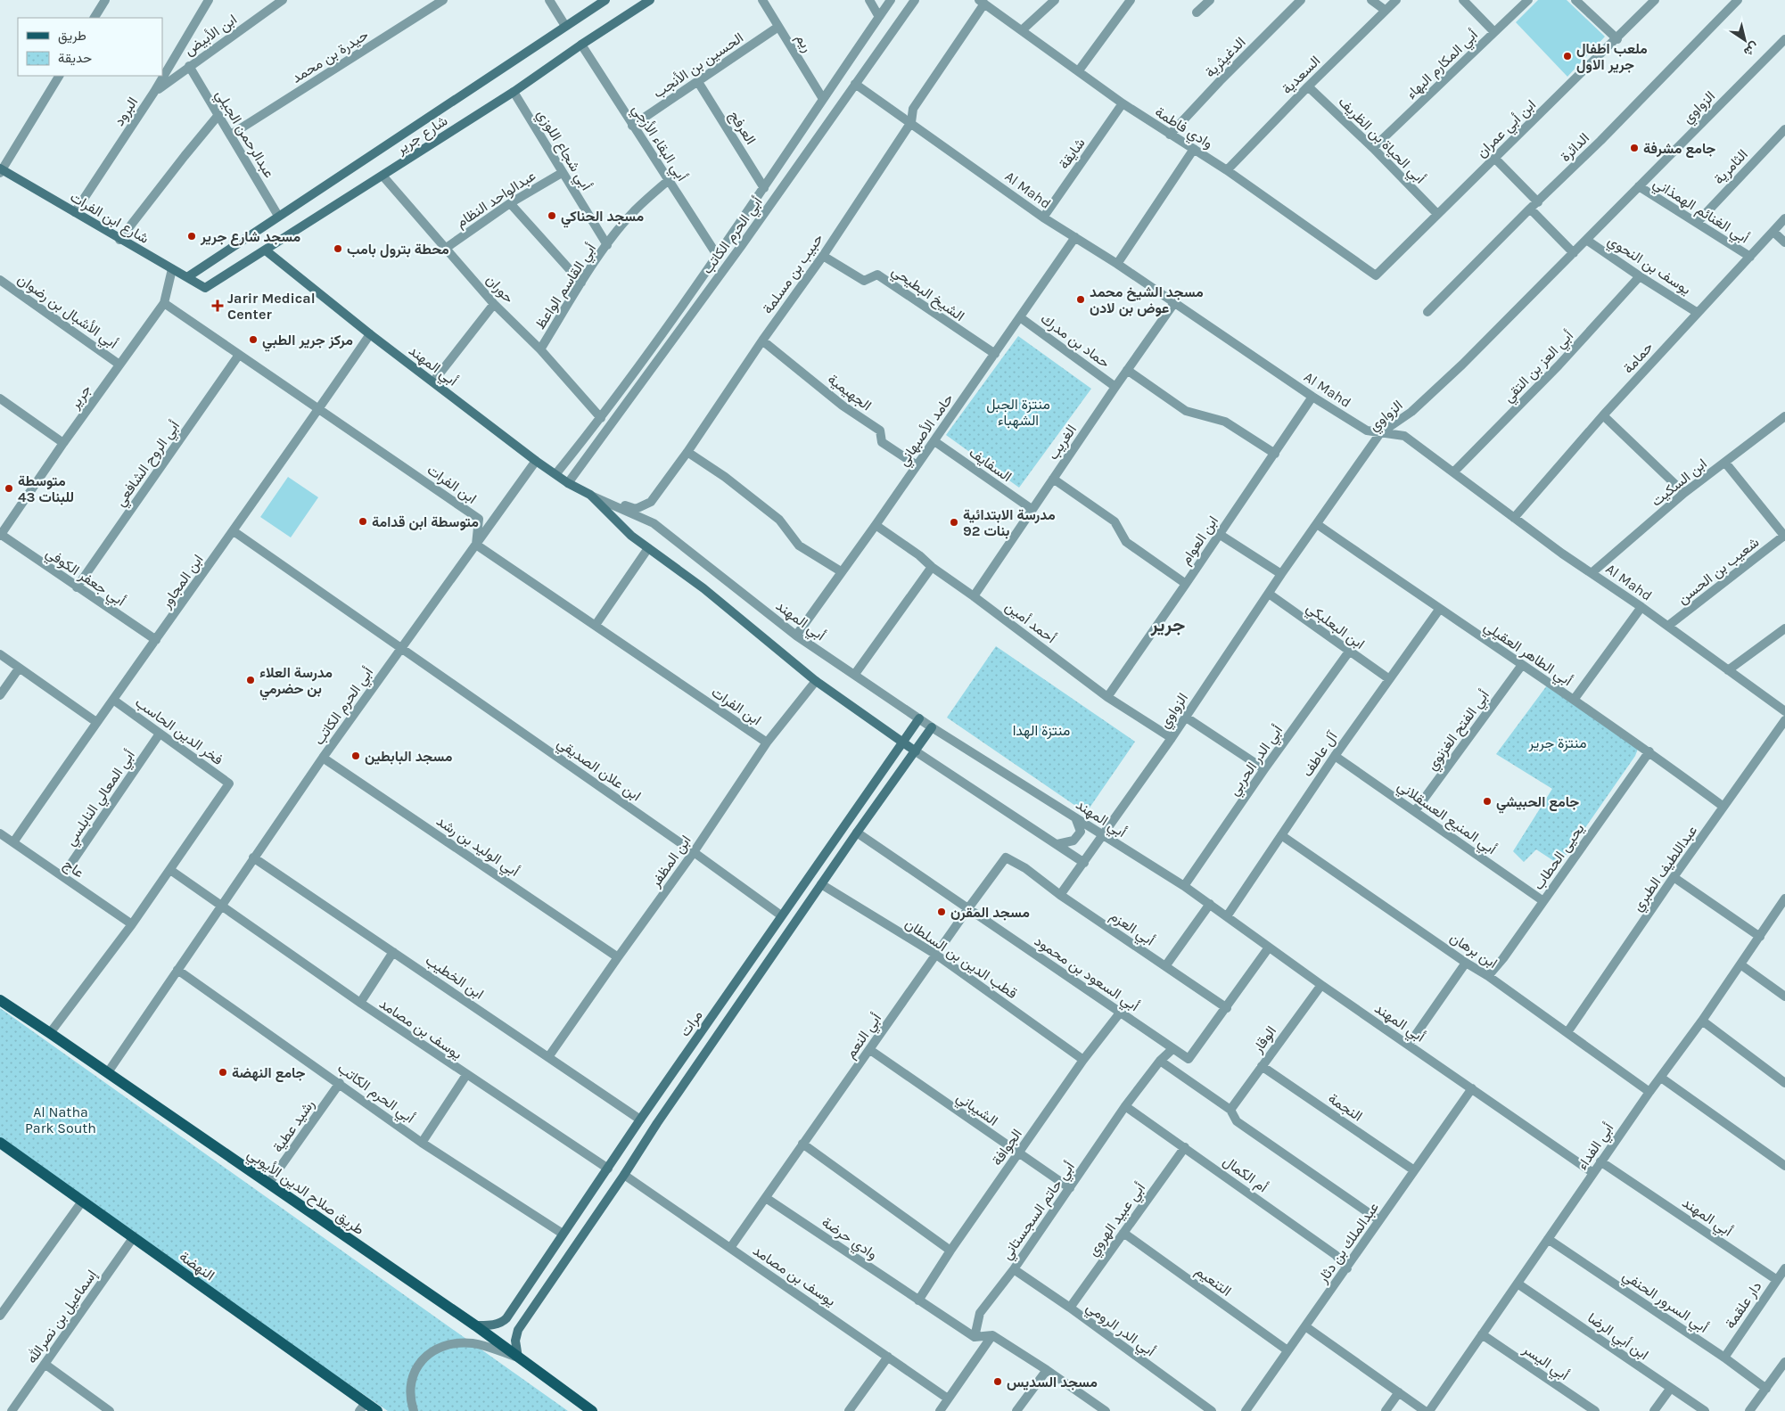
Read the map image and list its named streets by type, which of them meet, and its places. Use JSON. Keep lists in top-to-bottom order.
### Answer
{
  "streets": {
    "main road": ["طريق صلاح الدين الأيوبي", "النهضة"],
    "street": [
      "ابن الأبيض",
      "ريم",
      "حيدرة بن محمد",
      "الدغيثرية",
      "أبي المكارم البهاء",
      "الحسين بن الأنجب",
      "السعدية",
      "الزواوي",
      "البرود",
      "العرفج",
      "وادي فاطمة",
      "ابن أبي عمران",
      "عبدالرحمن الجيلي",
      "شارع جرير",
      "أبي الحياة بن الظريف",
      "أبي البقاء الأزجي",
      "الدائرة",
      "أبي شجاع اللوزي",
      "شايقة",
      "الثامرية",
      "Al Mahd",
      "عبدالواحد النظام",
      "أبي الغنائم الهمذاني",
      "شارع ابن الفرات",
      "أبي الحرم الكاتب",
      "يوسف بن النحوي",
      "حبيب بن مسلمة",
      "أبي القاسم الواعظ",
      "حوران",
      "الشيخ البطيحي",
      "أبي الأشبال بن رضوان",
      "حماد بن مدرك",
      "حمامة",
      "أبي المهند",
      "أبي العز بن التقي",
      "الجهيمية",
      "جرير",
      "حامد الأصبهاني",
      "الغريب",
      "أبي الروح الشافعي",
      "السفايف",
      "ابن السكيت",
      "ابن الفرات",
      "ابن العوام",
      "شعيب بن الحسن",
      "أبي جعفر الكوفي",
      "ابن المجاور",
      "أحمد أمين",
      "ابن البعلبكي",
      "أبي الطاهر العقيلي",
      "أبي الفتح الغزنوي",
      "فخر الدين الحاسب",
      "آل عاطف",
      "أبي الدر الحربي",
      "ابن علان الصديقي",
      "أبي المعالي النابلسي",
      "أبي المنيع العسقلاني",
      "أبي الوليد بن رشد",
      "يحيى الحطاب",
      "ابن المظفر",
      "عاج",
      "عبداللطيف الطبري",
      "أبي العزم",
      "ابن برهان",
      "قطب الدين بن السلطان",
      "أبي السعود بن محمود",
      "ابن الخطيب",
      "مرات",
      "يوسف بن مصامد",
      "أبي النعم",
      "الوقار",
      "النجمة",
      "الشيباني",
      "رشيد عطية",
      "أبي الفداء",
      "الجوافة",
      "أم الكمال",
      "أبي حاتم السجستاني",
      "أبي عبيد الهروي",
      "وادي حرضة",
      "عبدالملك بن دثار",
      "التنعيم",
      "أبي السرور الحنفي",
      "دار علقمة",
      "إسماعيل بن نصرالله",
      "أبي الدر الرومي",
      "ابن أبي الرضا",
      "أبي اليسر"
    ]
  },
  "crossings": [
    ["ابن الأبيض", "البرود"],
    ["ابن الأبيض", "عبدالرحمن الجيلي"],
    ["ريم", "الحسين بن الأنجب"],
    ["ريم", "أبي الحرم الكاتب"],
    ["حيدرة بن محمد", "عبدالرحمن الجيلي"],
    ["الدغيثرية", "وادي فاطمة"],
    ["أبي المكارم البهاء", "أبي الحياة بن الظريف"],
    ["الحسين بن الأنجب", "العرفج"],
    ["الحسين بن الأنجب", "أبي البقاء الأزجي"],
    ["السعدية", "وادي فاطمة"],
    ["السعدية", "أبي الحياة بن الظريف"],
    ["الزواوي", "Al Mahd"],
    ["الزواوي", "أبي الغنائم الهمذاني"],
    ["الزواوي", "يوسف بن النحوي"],
    ["الزواوي", "أبي المهند"],
    ["الزواوي", "أحمد أمين"],
    ["الزواوي", "ابن البعلبكي"],
    ["الزواوي", "أبي الطاهر العقيلي"],
    ["الزواوي", "أبي العزم"],
    ["البرود", "شارع ابن الفرات"],
    ["العرفج", "أبي الحرم الكاتب"],
    ["وادي فاطمة", "ابن أبي عمران"],
    ["وادي فاطمة", "شايقة"],
    ["وادي فاطمة", "حبيب بن مسلمة"],
    ["ابن أبي عمران", "أبي الحياة بن الظريف"],
    ["عبدالرحمن الجيلي", "شارع جرير"],
    ["شارع جرير", "أبي البقاء الأزجي"],
    ["شارع جرير", "أبي شجاع اللوزي"],
    ["شارع جرير", "شارع ابن الفرات"],
    ["شارع جرير", "حوران"],
    ["شارع جرير", "أبي المهند"],
    ["أبي البقاء الأزجي", "أبي الحرم الكاتب"],
    ["أبي البقاء الأزجي", "أبي القاسم الواعظ"],
    ["أبي شجاع اللوزي", "عبدالواحد النظام"],
    ["أبي شجاع اللوزي", "أبي القاسم الواعظ"],
    ["شايقة", "Al Mahd"],
    ["الثامرية", "أبي الغنائم الهمذاني"],
    ["Al Mahd", "أبي الحرم الكاتب"],
    ["Al Mahd", "حبيب بن مسلمة"],
    ["Al Mahd", "حمامة"],
    ["Al Mahd", "أبي العز بن التقي"],
    ["Al Mahd", "حامد الأصبهاني"],
    ["Al Mahd", "الغريب"],
    ["Al Mahd", "ابن السكيت"],
    ["Al Mahd", "ابن العوام"],
    ["Al Mahd", "شعيب بن الحسن"],
    ["عبدالواحد النظام", "حوران"],
    ["أبي الغنائم الهمذاني", "حمامة"],
    ["شارع ابن الفرات", "جرير"],
    ["أبي الحرم الكاتب", "حوران"],
    ["أبي الحرم الكاتب", "أبي المهند"],
    ["أبي الحرم الكاتب", "ابن الفرات"],
    ["أبي الحرم الكاتب", "ابن علان الصديقي"],
    ["أبي الحرم الكاتب", "أبي الوليد بن رشد"],
    ["أبي الحرم الكاتب", "ابن الخطيب"],
    ["أبي الحرم الكاتب", "مرات"],
    ["أبي الحرم الكاتب", "يوسف بن مصامد"],
    ["أبي الحرم الكاتب", "رشيد عطية"],
    ["أبي الحرم الكاتب", "طريق صلاح الدين الأيوبي"],
    ["يوسف بن النحوي", "حمامة"],
    ["يوسف بن النحوي", "أبي العز بن التقي"],
    ["حبيب بن مسلمة", "الشيخ البطيحي"],
    ["حبيب بن مسلمة", "أبي المهند"],
    ["حبيب بن مسلمة", "الجهيمية"],
    ["أبي القاسم الواعظ", "حوران"],
    ["الشيخ البطيحي", "حامد الأصبهاني"],
    ["أبي الأشبال بن رضوان", "جرير"],
    ["حماد بن مدرك", "حامد الأصبهاني"],
    ["حماد بن مدرك", "الغريب"],
    ["حماد بن مدرك", "ابن العوام"],
    ["أبي المهند", "حامد الأصبهاني"],
    ["أبي المهند", "ابن المجاور"],
    ["أبي المهند", "آل عاطف"],
    ["أبي المهند", "أبي الدر الحربي"],
    ["أبي المهند", "ابن المظفر"],
    ["أبي المهند", "أبي السعود بن محمود"],
    ["أبي المهند", "مرات"],
    ["أبي المهند", "الوقار"],
    ["أبي المهند", "أبي الفداء"],
    ["أبي المهند", "عبدالملك بن دثار"],
    ["أبي المهند", "دار علقمة"],
    ["الجهيمية", "حامد الأصبهاني"],
    ["جرير", "ابن الفرات"],
    ["جرير", "أبي جعفر الكوفي"],
    ["حامد الأصبهاني", "السفايف"],
    ["حامد الأصبهاني", "أحمد أمين"],
    ["الغريب", "السفايف"],
    ["الغريب", "أحمد أمين"],
    ["أبي الروح الشافعي", "ابن الفرات"],
    ["أبي الروح الشافعي", "أبي جعفر الكوفي"],
    ["ابن الفرات", "ابن المجاور"],
    ["ابن الفرات", "ابن المظفر"],
    ["ابن العوام", "أحمد أمين"],
    ["أبي جعفر الكوفي", "ابن المجاور"],
    ["ابن المجاور", "فخر الدين الحاسب"],
    ["ابن المجاور", "ابن علان الصديقي"],
    ["ابن المجاور", "عاج"],
    ["ابن البعلبكي", "آل عاطف"],
    ["ابن البعلبكي", "أبي الدر الحربي"],
    ["أبي الطاهر العقيلي", "أبي الفتح الغزنوي"],
    ["أبي الطاهر العقيلي", "آل عاطف"],
    ["أبي الطاهر العقيلي", "يحيى الحطاب"],
    ["أبي الطاهر العقيلي", "عبداللطيف الطبري"],
    ["أبي الفتح الغزنوي", "أبي المنيع العسقلاني"],
    ["فخر الدين الحاسب", "أبي المعالي النابلسي"],
    ["فخر الدين الحاسب", "يوسف بن مصامد"],
    ["آل عاطف", "أبي المنيع العسقلاني"],
    ["آل عاطف", "ابن برهان"],
    ["ابن علان الصديقي", "ابن المظفر"],
    ["ابن علان الصديقي", "مرات"],
    ["أبي المعالي النابلسي", "عاج"],
    ["أبي المنيع العسقلاني", "يحيى الحطاب"],
    ["أبي الوليد بن رشد", "ابن المظفر"],
    ["يحيى الحطاب", "ابن برهان"],
    ["ابن المظفر", "ابن الخطيب"],
    ["عبداللطيف الطبري", "ابن برهان"],
    ["أبي العزم", "أبي السعود بن محمود"],
    ["أبي العزم", "أبي النعم"],
    ["ابن برهان", "أبي الفداء"],
    ["قطب الدين بن السلطان", "مرات"],
    ["قطب الدين بن السلطان", "أبي النعم"],
    ["قطب الدين بن السلطان", "الجوافة"],
    ["أبي السعود بن محمود", "مرات"],
    ["أبي السعود بن محمود", "أبي النعم"],
    ["أبي السعود بن محمود", "الجوافة"],
    ["أبي السعود بن محمود", "أبي حاتم السجستاني"],
    ["ابن الخطيب", "مرات"],
    ["مرات", "يوسف بن مصامد"],
    ["مرات", "طريق صلاح الدين الأيوبي"],
    ["يوسف بن مصامد", "أبي النعم"],
    ["أبي النعم", "الشيباني"],
    ["أبي النعم", "وادي حرضة"],
    ["الوقار", "النجمة"],
    ["النجمة", "عبدالملك بن دثار"],
    ["الشيباني", "الجوافة"],
    ["الشيباني", "أبي حاتم السجستاني"],
    ["رشيد عطية", "طريق صلاح الدين الأيوبي"],
    ["أبي الفداء", "أبي السرور الحنفي"],
    ["أبي الفداء", "ابن أبي الرضا"],
    ["أبي الفداء", "أبي اليسر"],
    ["الجوافة", "وادي حرضة"],
    ["أم الكمال", "أبي حاتم السجستاني"],
    ["أم الكمال", "أبي عبيد الهروي"],
    ["أم الكمال", "عبدالملك بن دثار"],
    ["أبي حاتم السجستاني", "أبي الدر الرومي"],
    ["أبي عبيد الهروي", "التنعيم"],
    ["أبي عبيد الهروي", "أبي الدر الرومي"],
    ["عبدالملك بن دثار", "التنعيم"],
    ["النهضة", "إسماعيل بن نصرالله"],
    ["أبي السرور الحنفي", "دار علقمة"]
  ],
  "districts": ["جرير"],
  "parks": [
    "منتزة الجبل الشهباء",
    "منتزة الهدا",
    "منتزة جرير",
    "Al Natha Park South"
  ],
  "places": {
    "other": [
      "ملعب اطفال جرير الاول",
      "جامع مشرفة",
      "مسجد الحناكي",
      "مسجد شارع جرير",
      "محطة بترول بامب",
      "مسجد الشيخ محمد عوض بن لادن",
      "مركز جرير الطبي",
      "متوسطة 43 للبنات",
      "متوسطة ابن قدامة",
      "مدرسة الابتدائية 92 بنات",
      "مدرسة العلاء بن حضرمي",
      "مسجد البابطين",
      "جامع الحبيشي",
      "مسجد المقرن",
      "جامع النهضة",
      "مسجد السديس"
    ],
    "health": ["Jarir Medical Center"]
  },
  "legend": ["طريق", "حديقة"],
  "north": "bottom right"
}
